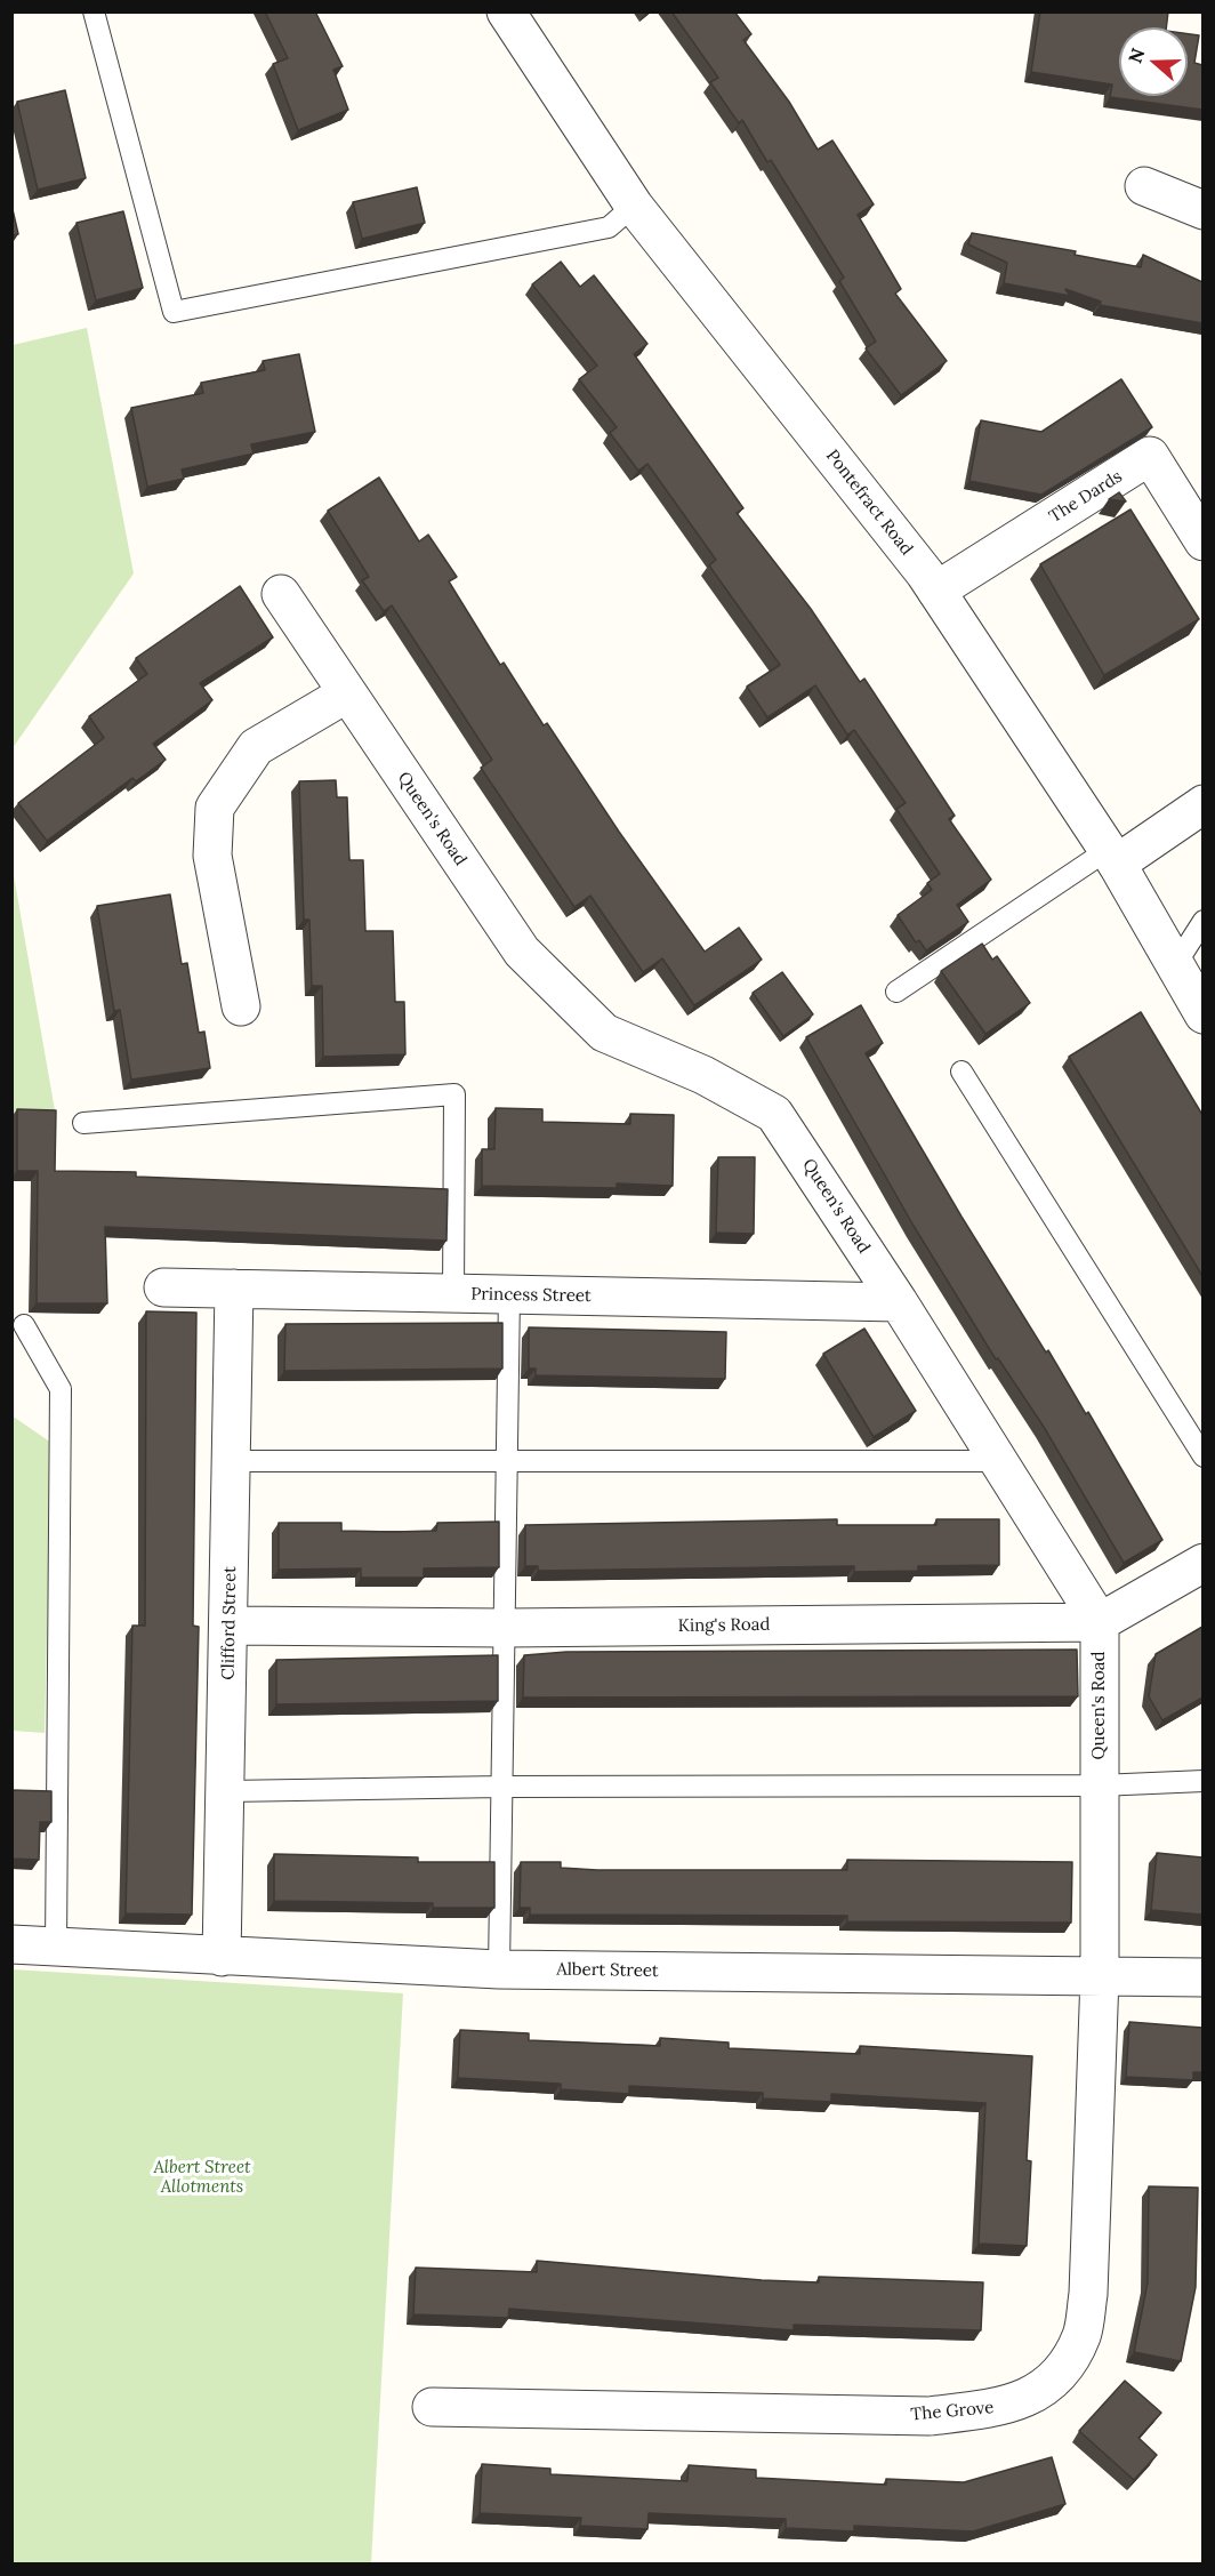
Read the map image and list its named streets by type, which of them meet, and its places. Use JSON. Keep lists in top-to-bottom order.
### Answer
{
  "streets": {
    "street": [
      "The Dards",
      "Pontefract Road",
      "Queen's Road",
      "Princess Street",
      "Clifford Street",
      "King's Road",
      "Albert Street",
      "The Grove"
    ]
  },
  "crossings": [
    ["The Dards", "Pontefract Road"],
    ["Queen's Road", "Princess Street"],
    ["Queen's Road", "King's Road"],
    ["Queen's Road", "Albert Street"],
    ["Queen's Road", "The Grove"],
    ["Princess Street", "Clifford Street"],
    ["Clifford Street", "King's Road"],
    ["Clifford Street", "Albert Street"],
    ["Albert Street", "The Grove"]
  ],
  "parks": ["Albert Street Allotments"],
  "north": "left"
}
